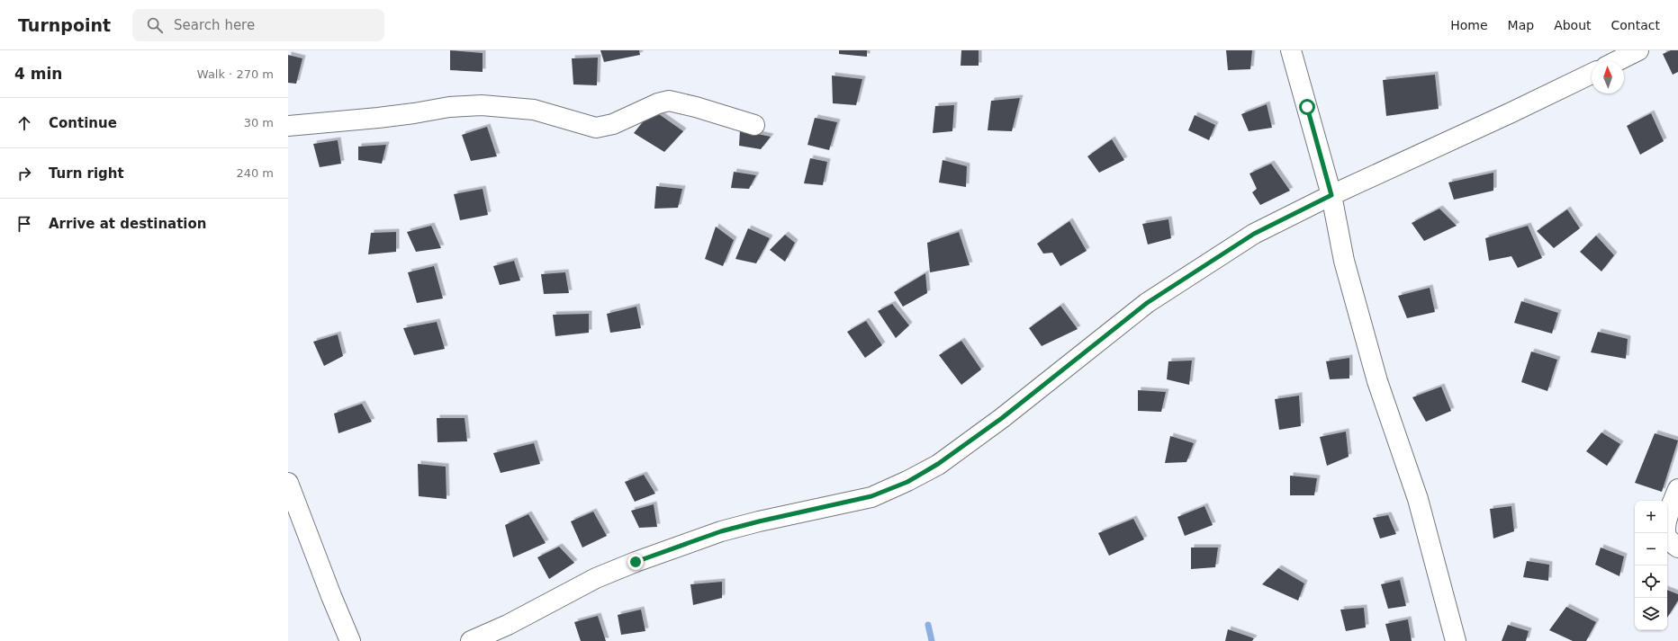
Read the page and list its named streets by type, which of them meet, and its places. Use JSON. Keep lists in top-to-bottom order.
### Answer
{
  "north": "top",
  "page": {
    "header": "Turnpoint",
    "search": "Search here",
    "nav": [
      "Home",
      "Map",
      "About",
      "Contact"
    ],
    "heading": ["4 min", "Walk · 270 m"],
    "list": [
      ["Continue", "30 m"],
      ["Turn right", "240 m"],
      "Arrive at destination"
    ],
    "map_buttons": ["+", "−"]
  }
}
